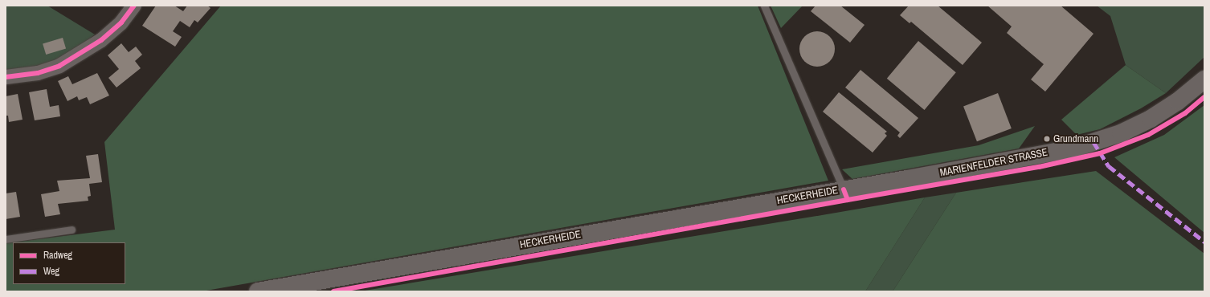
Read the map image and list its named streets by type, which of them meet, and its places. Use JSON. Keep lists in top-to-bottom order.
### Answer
{
  "streets": {
    "main road": ["MARIENFELDER STRASSE", "HECKERHEIDE"]
  },
  "crossings": [
    ["MARIENFELDER STRASSE", "HECKERHEIDE"]
  ],
  "places": ["Grundmann"],
  "legend": ["Radweg", "Weg"]
}
